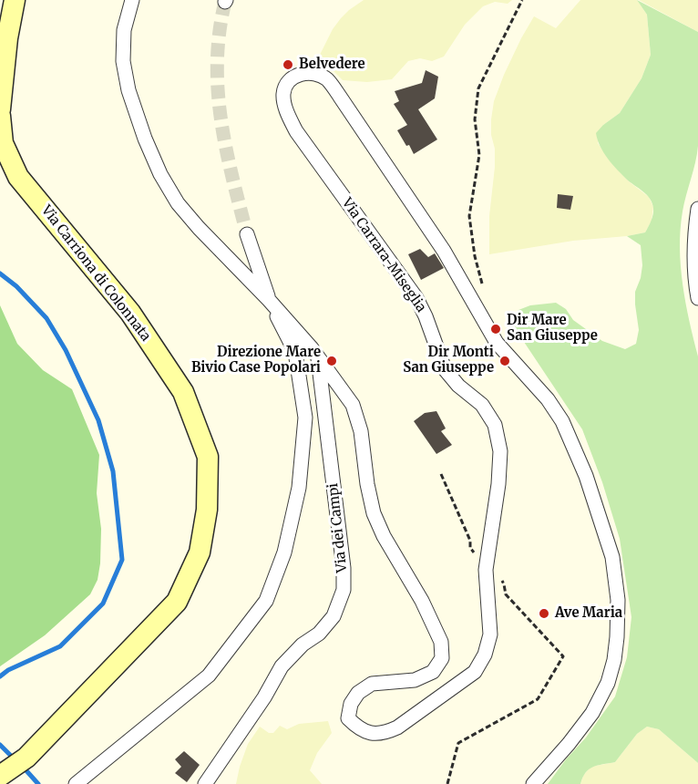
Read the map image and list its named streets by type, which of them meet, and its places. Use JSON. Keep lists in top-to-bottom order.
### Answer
{
  "streets": {
    "main road": ["Via Carriona di Colonnata"],
    "street": ["Via Carrara-Miseglia", "Via dei Campi"]
  },
  "crossings": [
    ["Via Carrara-Miseglia", "Via dei Campi"]
  ],
  "places": [
    "Belvedere",
    "Dir Mare San Giuseppe",
    "Direzione Mare Bivio Case Popolari",
    "Dir Monti San Giuseppe",
    "Ave Maria"
  ]
}
